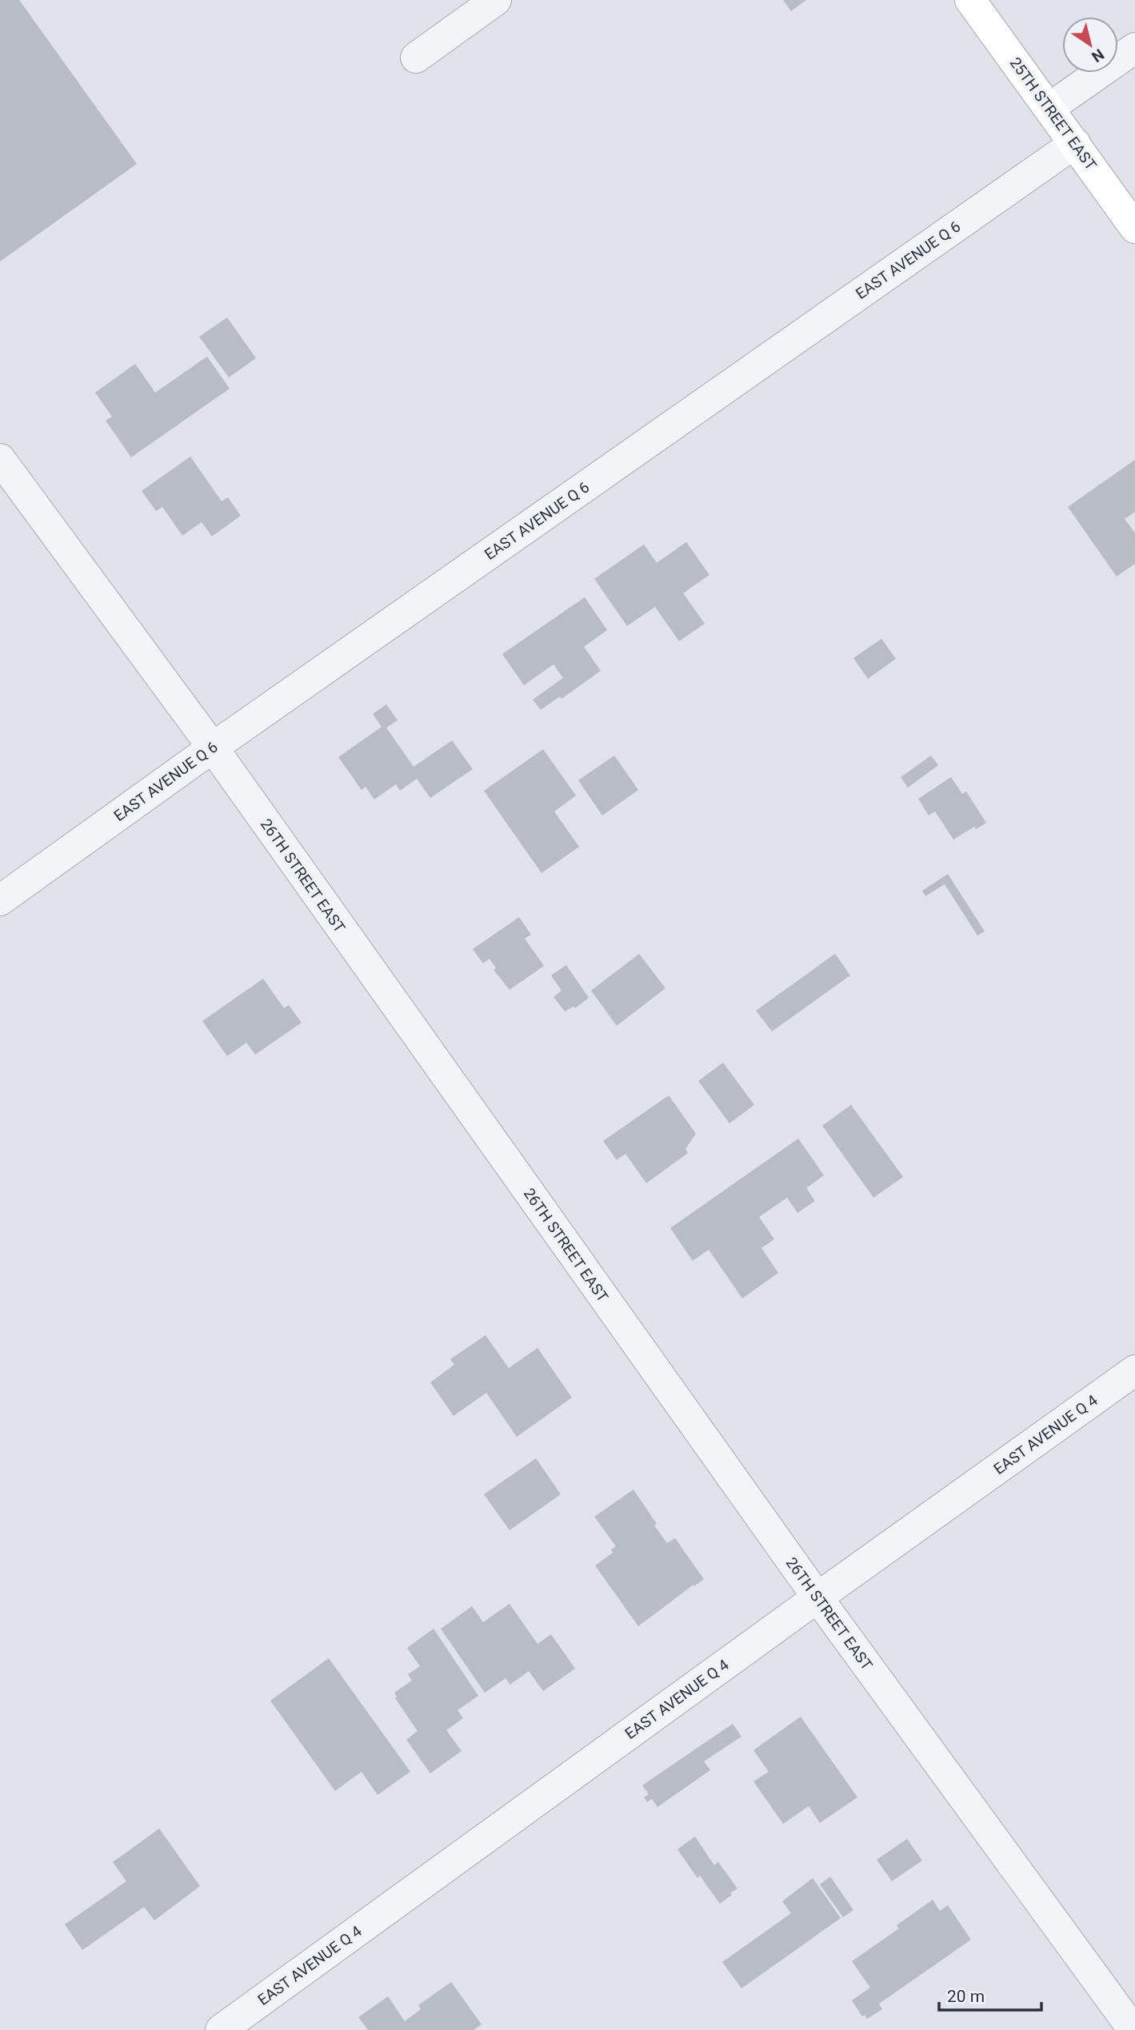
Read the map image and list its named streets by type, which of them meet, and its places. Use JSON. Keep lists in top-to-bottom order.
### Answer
{
  "streets": {
    "main road": ["25TH STREET EAST"],
    "street": ["EAST AVENUE Q 6", "26TH STREET EAST", "EAST AVENUE Q 4"]
  },
  "crossings": [
    ["25TH STREET EAST", "EAST AVENUE Q 6"],
    ["EAST AVENUE Q 6", "26TH STREET EAST"],
    ["26TH STREET EAST", "EAST AVENUE Q 4"]
  ],
  "scale_bar": "20 m",
  "north": "bottom right"
}
